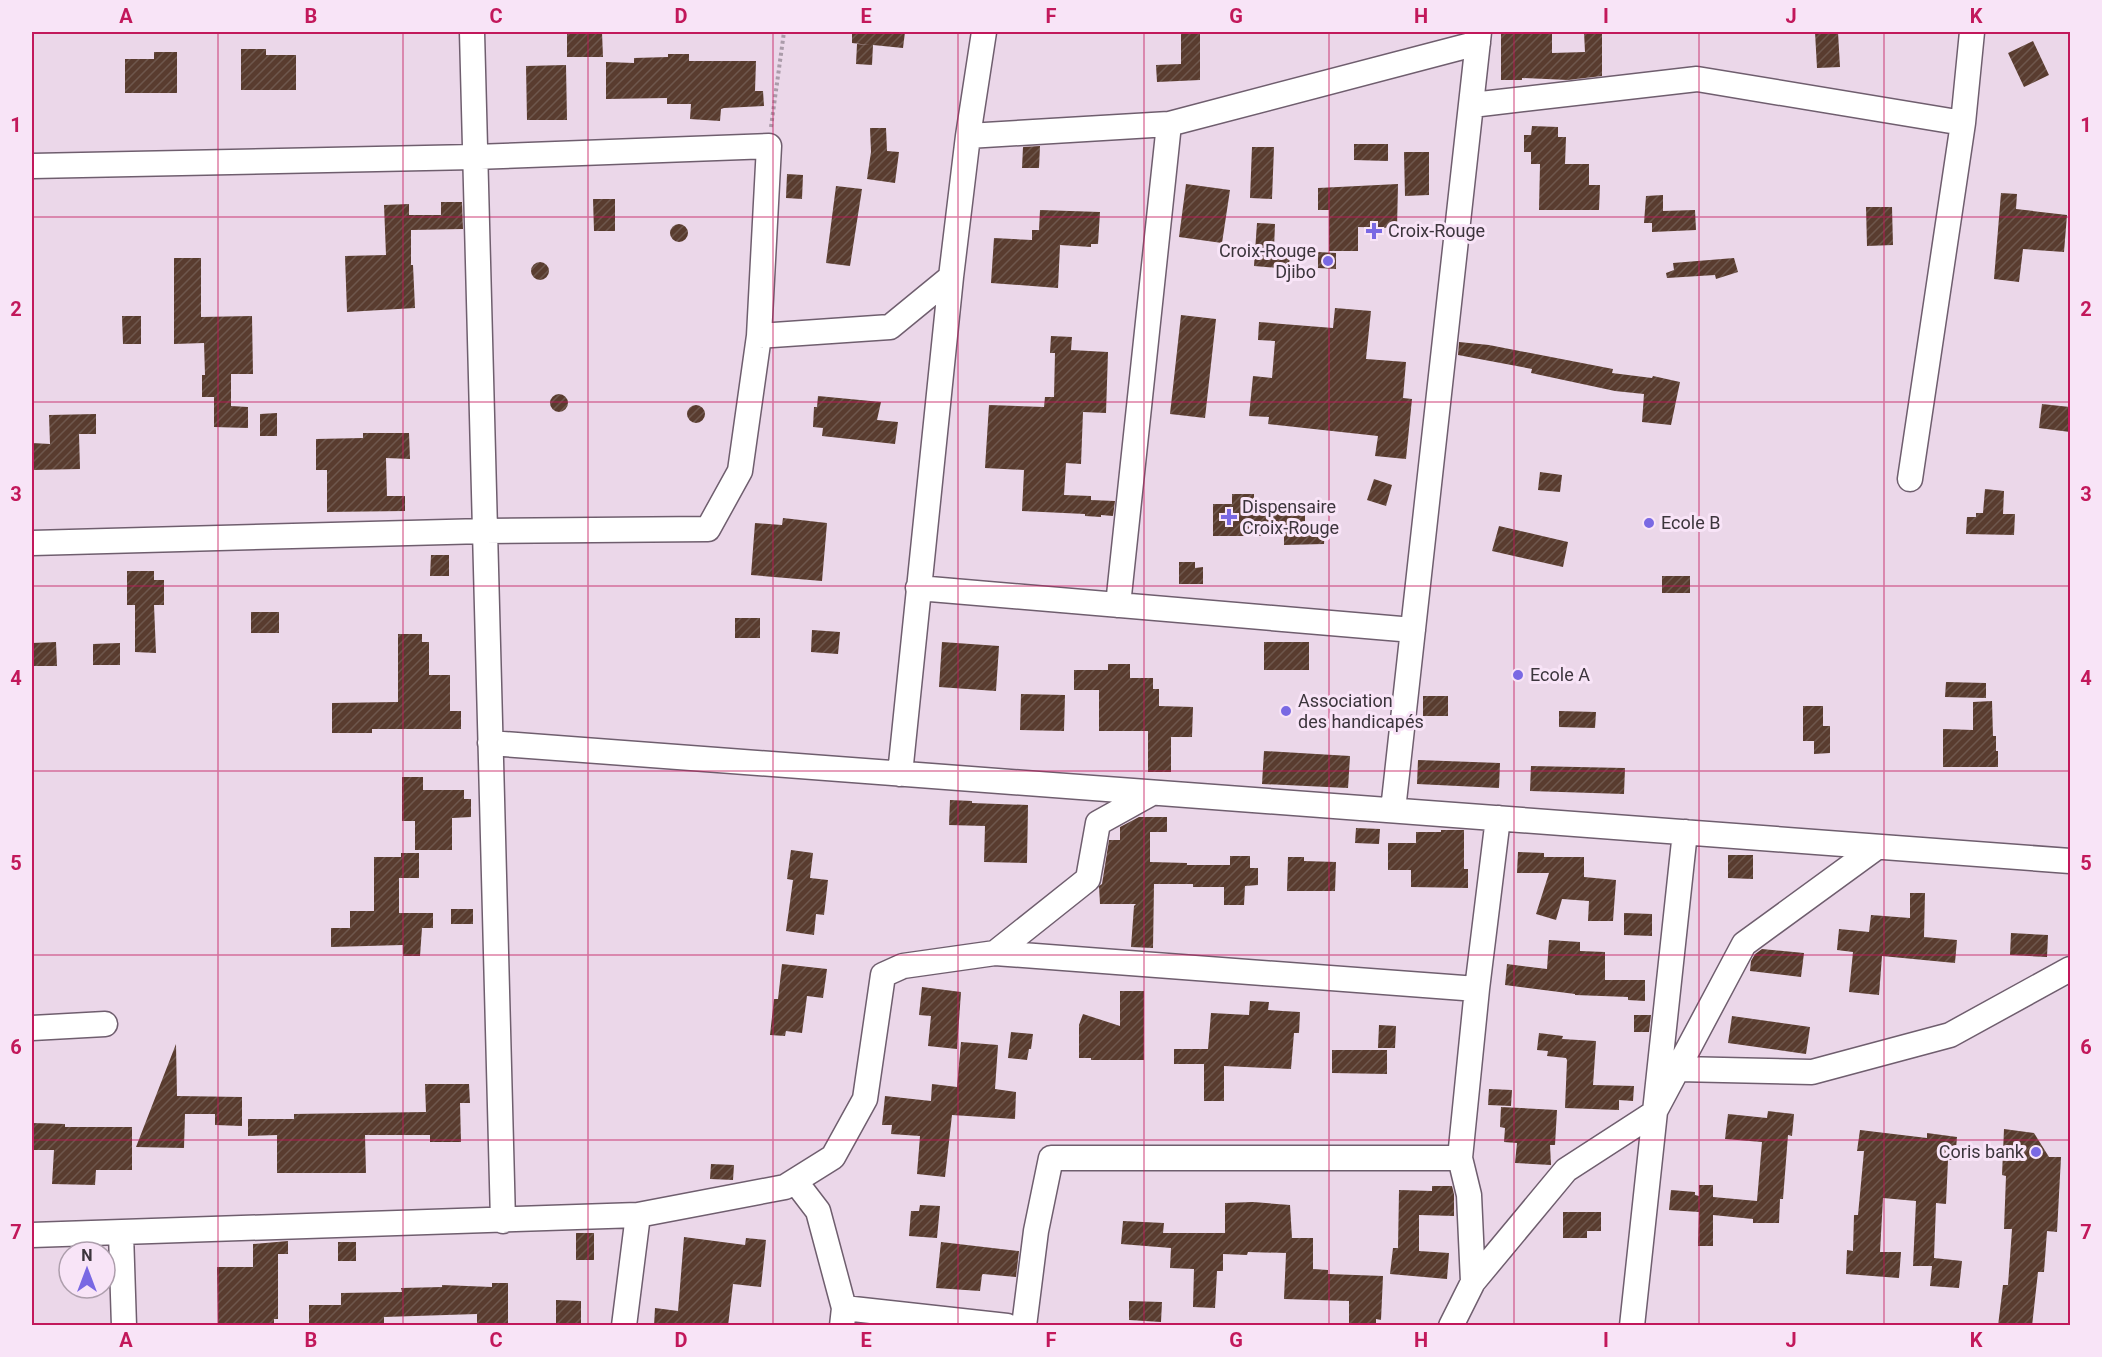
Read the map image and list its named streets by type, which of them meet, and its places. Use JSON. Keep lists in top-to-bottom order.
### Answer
{
  "places": {
    "health": ["Croix-Rouge", "Dispensaire Croix-Rouge"],
    "other": [
      "Croix-Rouge Djibo",
      "Ecole B",
      "Ecole A",
      "Association des handicapés",
      "Coris bank"
    ]
  },
  "north": "top",
  "grid": {
    "columns": [
      "A",
      "B",
      "C",
      "D",
      "E",
      "F",
      "G",
      "H",
      "I",
      "J",
      "K"
    ],
    "rows": [
      "1",
      "2",
      "3",
      "4",
      "5",
      "6",
      "7"
    ]
  }
}
